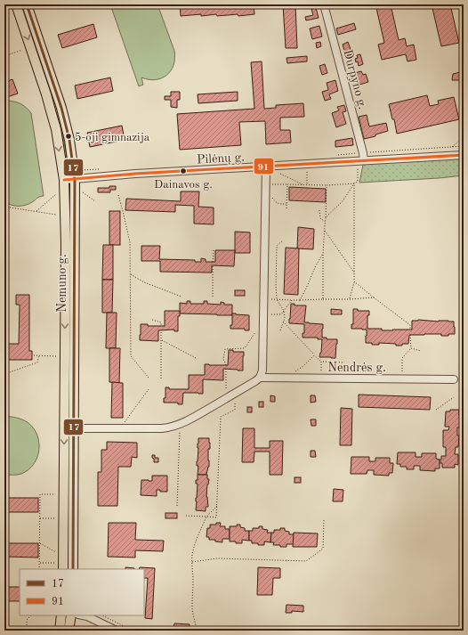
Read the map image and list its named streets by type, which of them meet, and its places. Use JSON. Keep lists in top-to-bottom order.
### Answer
{
  "streets": {
    "main road": ["Nemuno g."],
    "street": ["Durpyno g.", "Pilėnų g.", "Nendrės g."]
  },
  "crossings": [
    ["Durpyno g.", "Pilėnų g."],
    ["Pilėnų g.", "Nemuno g."]
  ],
  "places": ["5-oji gimnazija", "Dainavos g."],
  "lines": ["transit line 17", "transit line 91"],
  "legend": ["17", "91"]
}
